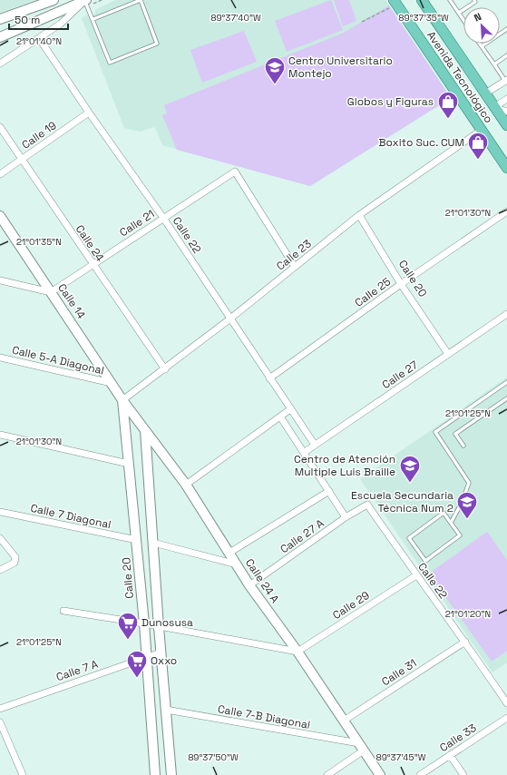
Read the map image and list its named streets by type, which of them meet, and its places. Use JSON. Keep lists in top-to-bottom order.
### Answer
{
  "streets": {
    "main road": ["Avenida Tecnológico"],
    "street": [
      "Calle 19",
      "Calle 21",
      "Calle 22",
      "Calle 24",
      "Calle 23",
      "Calle 20",
      "Calle 25",
      "Calle 14",
      "Calle 5-A Diagonal",
      "Calle 27",
      "Calle 7 Diagonal",
      "Calle 27 A",
      "Calle 24 A",
      "Calle 29",
      "Calle 7 A",
      "Calle 31",
      "Calle 7-B Diagonal",
      "Calle 33"
    ]
  },
  "crossings": [
    ["Avenida Tecnológico", "Calle 23"],
    ["Calle 19", "Calle 22"],
    ["Calle 19", "Calle 24"],
    ["Calle 21", "Calle 22"],
    ["Calle 21", "Calle 24"],
    ["Calle 21", "Calle 23"],
    ["Calle 21", "Calle 14"],
    ["Calle 22", "Calle 23"],
    ["Calle 22", "Calle 25"],
    ["Calle 22", "Calle 27"],
    ["Calle 22", "Calle 27 A"],
    ["Calle 22", "Calle 29"],
    ["Calle 22", "Calle 31"],
    ["Calle 24", "Calle 23"],
    ["Calle 23", "Calle 20"],
    ["Calle 23", "Calle 14"],
    ["Calle 23", "Calle 24 A"],
    ["Calle 20", "Calle 25"],
    ["Calle 20", "Calle 14"],
    ["Calle 20", "Calle 27"],
    ["Calle 20", "Calle 7 Diagonal"],
    ["Calle 20", "Calle 24 A"],
    ["Calle 20", "Calle 7 A"],
    ["Calle 14", "Calle 5-A Diagonal"],
    ["Calle 14", "Calle 24 A"],
    ["Calle 27 A", "Calle 24 A"],
    ["Calle 24 A", "Calle 29"],
    ["Calle 24 A", "Calle 31"],
    ["Calle 24 A", "Calle 7-B Diagonal"]
  ],
  "places": {
    "school or university": ["Centro Universitario Montejo", "Centro de Atención Multiple Luis Braille", "Escuela Secundaria Técnica Num 2"],
    "shop": ["Globos y Figuras", "Boxito Suc. CUM"],
    "supermarket": ["Dunosusa", "Oxxo"]
  },
  "scale_bar": "50 m",
  "north": "top left",
  "coordinates": [
    "89°37'40\"W",
    "89°37'35\"W",
    "21°01'40\"N",
    "21°01'30\"N",
    "21°01'35\"N",
    "21°01'25\"N",
    "21°01'20\"N",
    "89°37'50\"W",
    "89°37'45\"W"
  ]
}
